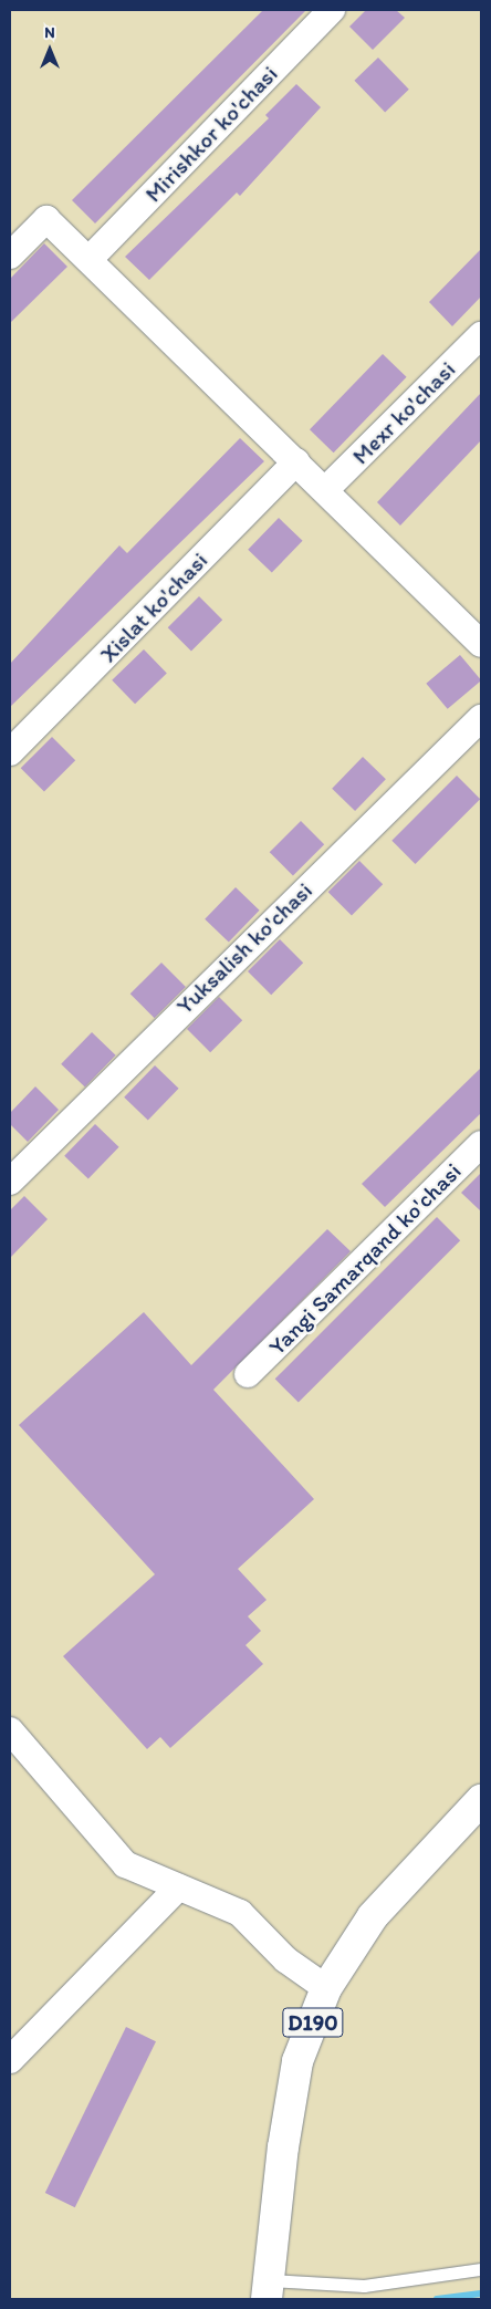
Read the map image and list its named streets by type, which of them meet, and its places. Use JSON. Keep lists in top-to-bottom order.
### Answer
{
  "streets": {
    "main road": ["D190"],
    "street": [
      "Mirishkor ko'chasi",
      "Mexr ko'chasi",
      "Xislat ko'chasi",
      "Yuksalish ko'chasi",
      "Yangi Samarqand ko'chasi"
    ]
  },
  "north": "top"
}
